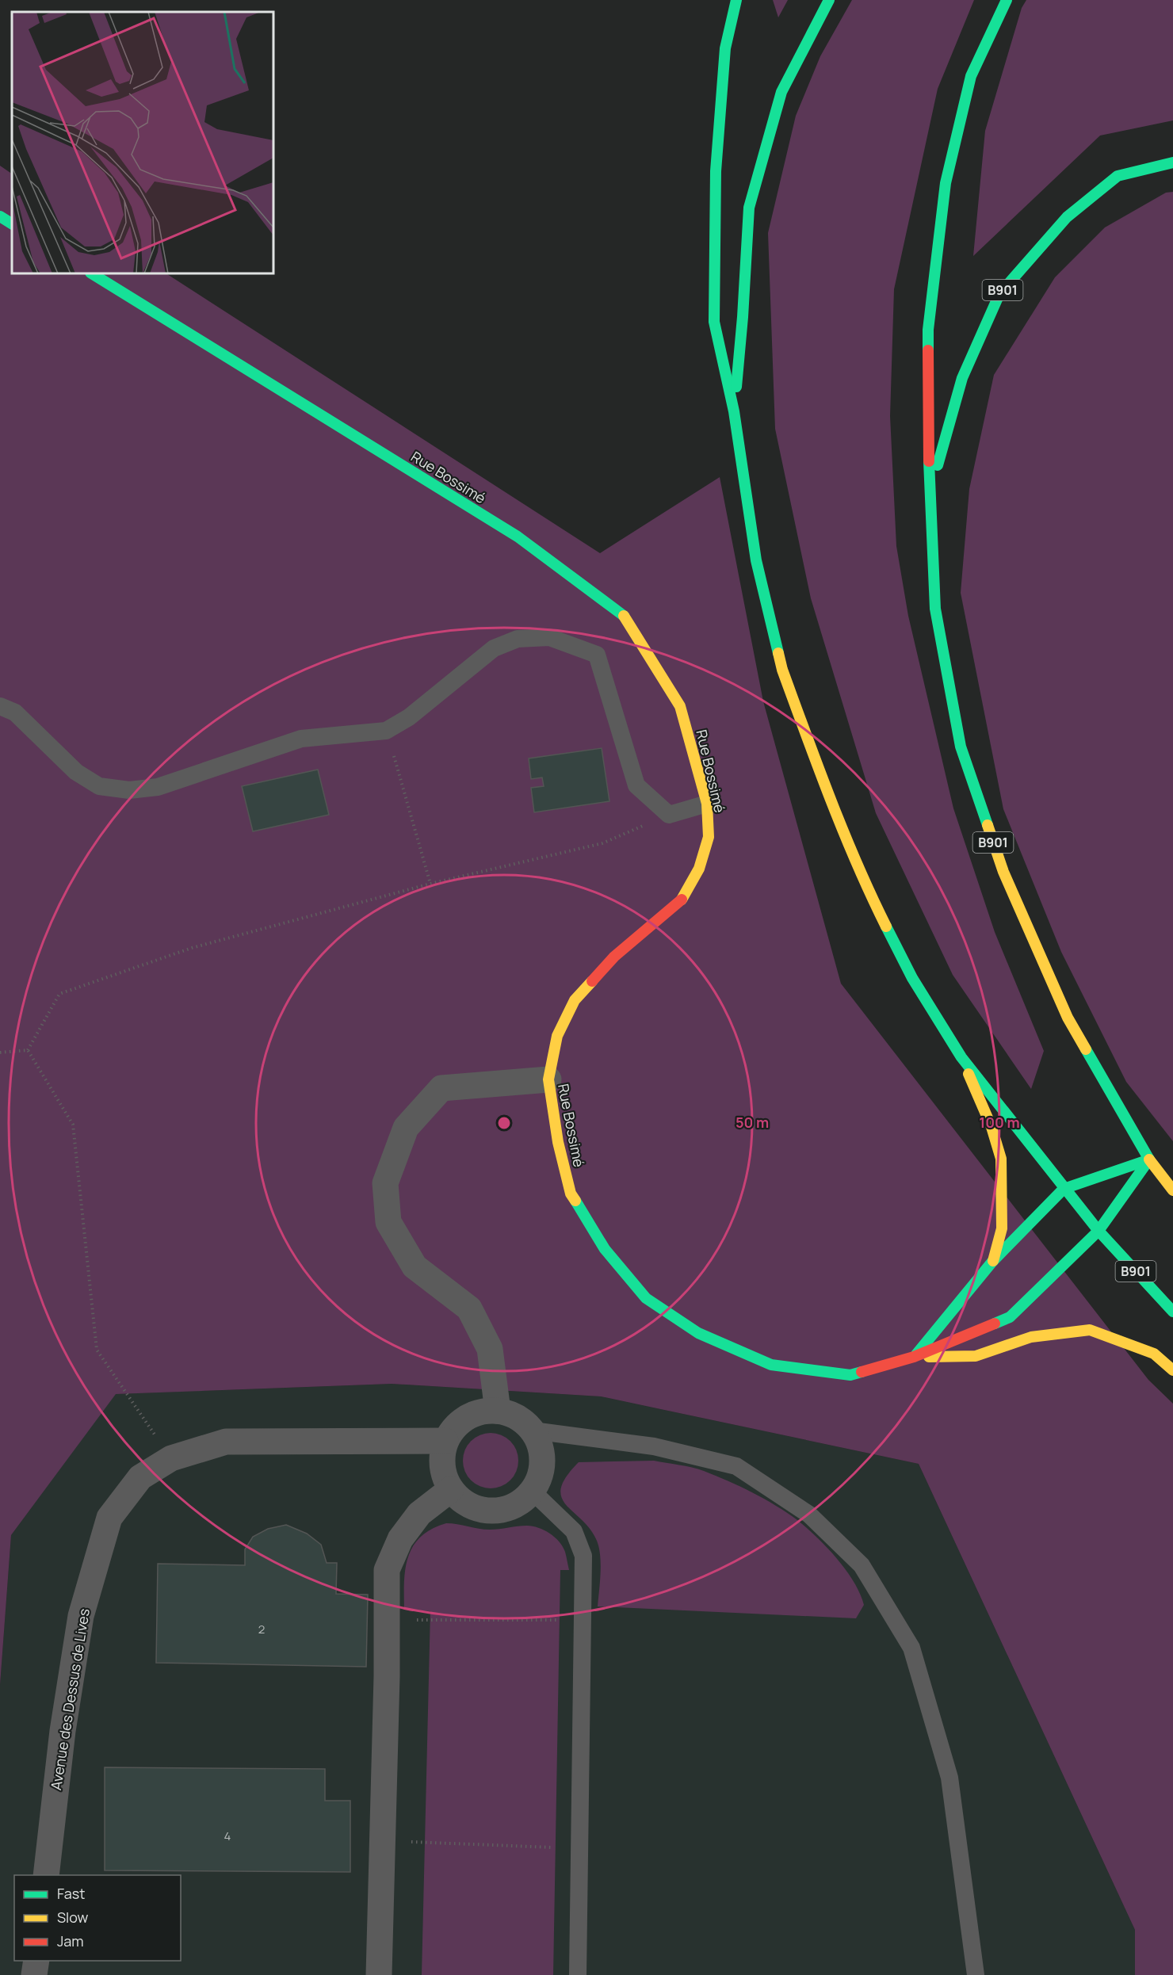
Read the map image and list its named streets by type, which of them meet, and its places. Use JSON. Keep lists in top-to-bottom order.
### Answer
{
  "streets": {
    "main road": ["B901", "Rue Bossimé"],
    "street": ["Avenue des Dessus de Lives"]
  },
  "house_numbers": ["2", "4"],
  "legend": ["Fast", "Slow", "Jam"],
  "rings": ["50 m", "100 m"]
}
